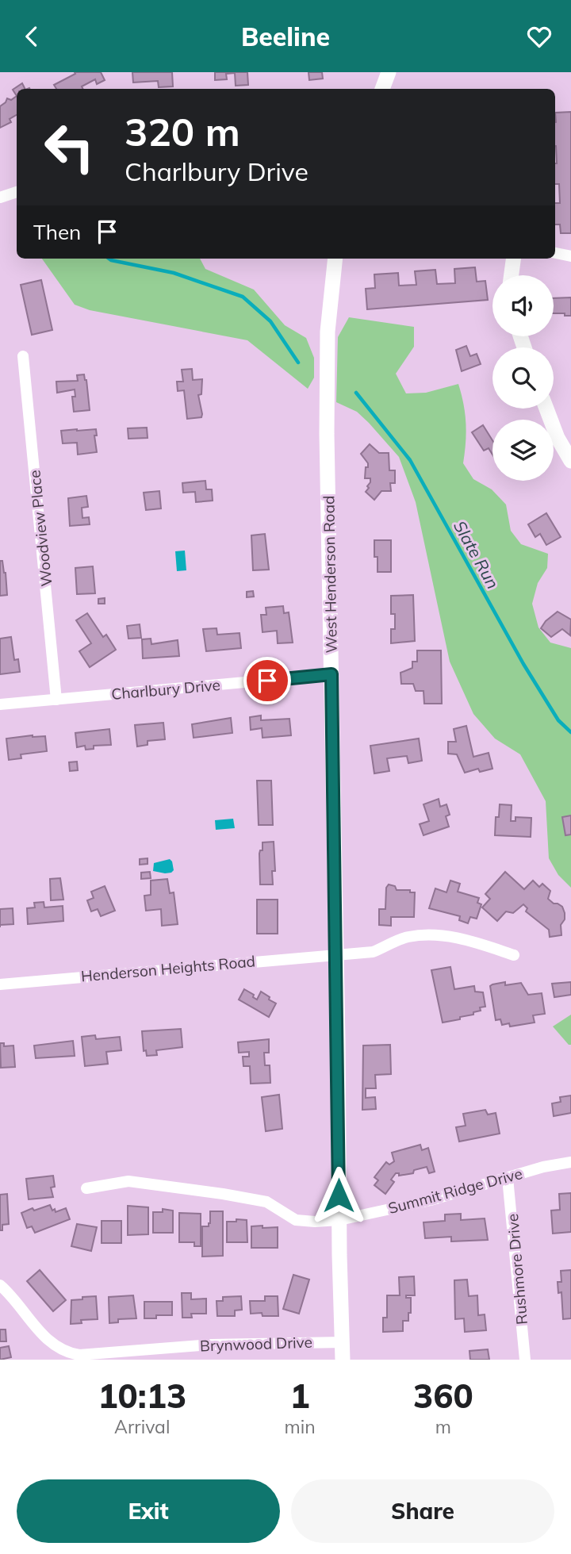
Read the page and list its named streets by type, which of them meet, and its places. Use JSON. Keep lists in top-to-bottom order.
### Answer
{
  "streets": {
    "main road": ["West Henderson Road"],
    "street": [
      "Woodview Place",
      "Charlbury Drive",
      "Henderson Heights Road",
      "Summit Ridge Drive",
      "Rushmore Drive",
      "Brynwood Drive"
    ]
  },
  "crossings": [
    ["Woodview Place", "Charlbury Drive"],
    ["West Henderson Road", "Charlbury Drive"],
    ["West Henderson Road", "Henderson Heights Road"],
    ["West Henderson Road", "Summit Ridge Drive"],
    ["West Henderson Road", "Brynwood Drive"],
    ["Summit Ridge Drive", "Rushmore Drive"]
  ],
  "water": ["Slate Run"],
  "page": {
    "header": "Beeline",
    "turn": ["320 m", "Charlbury Drive"],
    "then": "Then",
    "eta": [
      "10:13",
      "Arrival",
      "1",
      "min",
      "360",
      "m"
    ],
    "buttons": ["Exit", "Share"]
  }
}
